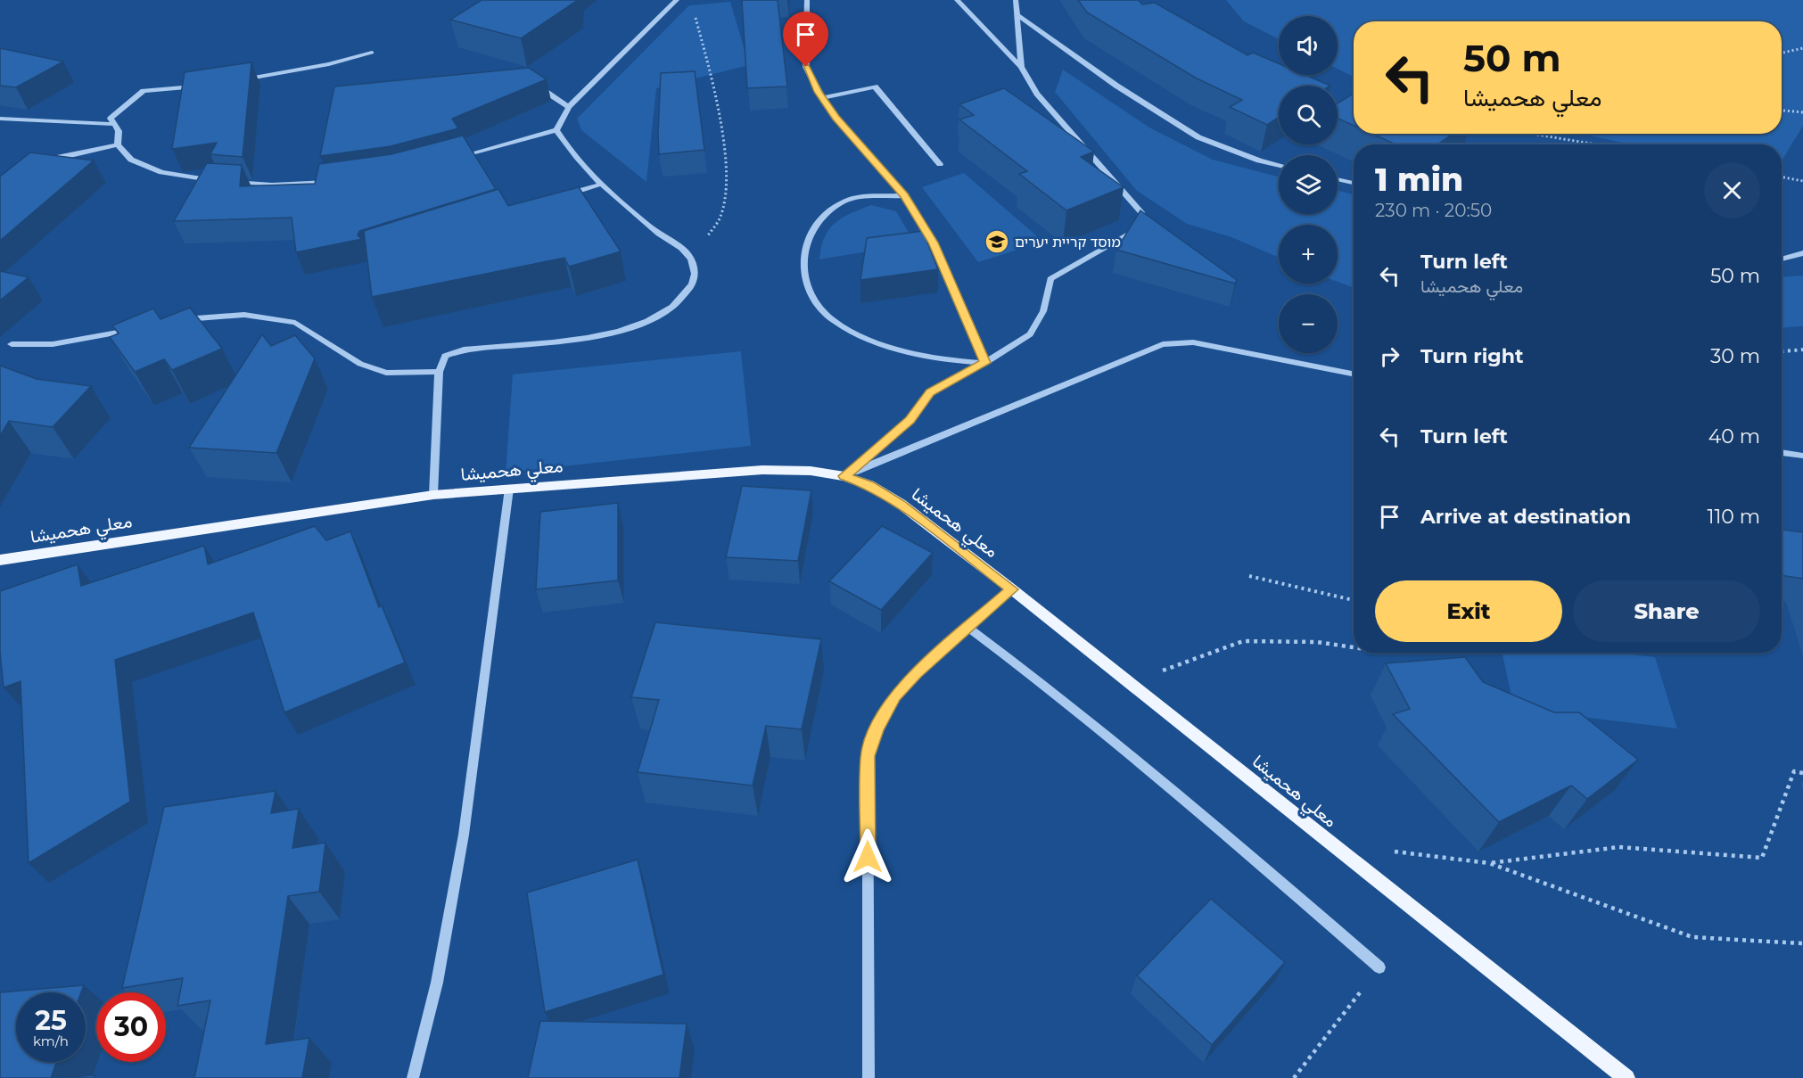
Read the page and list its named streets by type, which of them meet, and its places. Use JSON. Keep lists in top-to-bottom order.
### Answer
{
  "streets": {
    "main road": ["معلي هحميشا"]
  },
  "places": {
    "school or university": ["מוסד קריית יערים"]
  },
  "page": {
    "map_buttons": ["+", "−"],
    "turn": ["50 m", "معلي هحميشا"],
    "heading": ["1 min", "230 m · 20:50"],
    "list": [
      {
        "name": "Turn left",
        "note": "معلي هحميشا",
        "value": "50 m"
      },
      {
        "name": "Turn right",
        "value": "30 m"
      },
      {
        "name": "Turn left",
        "value": "40 m"
      },
      {
        "name": "Arrive at destination",
        "value": "110 m"
      }
    ],
    "buttons": ["Exit", "Share"],
    "speed": "25 km/h",
    "limit": "30"
  }
}
